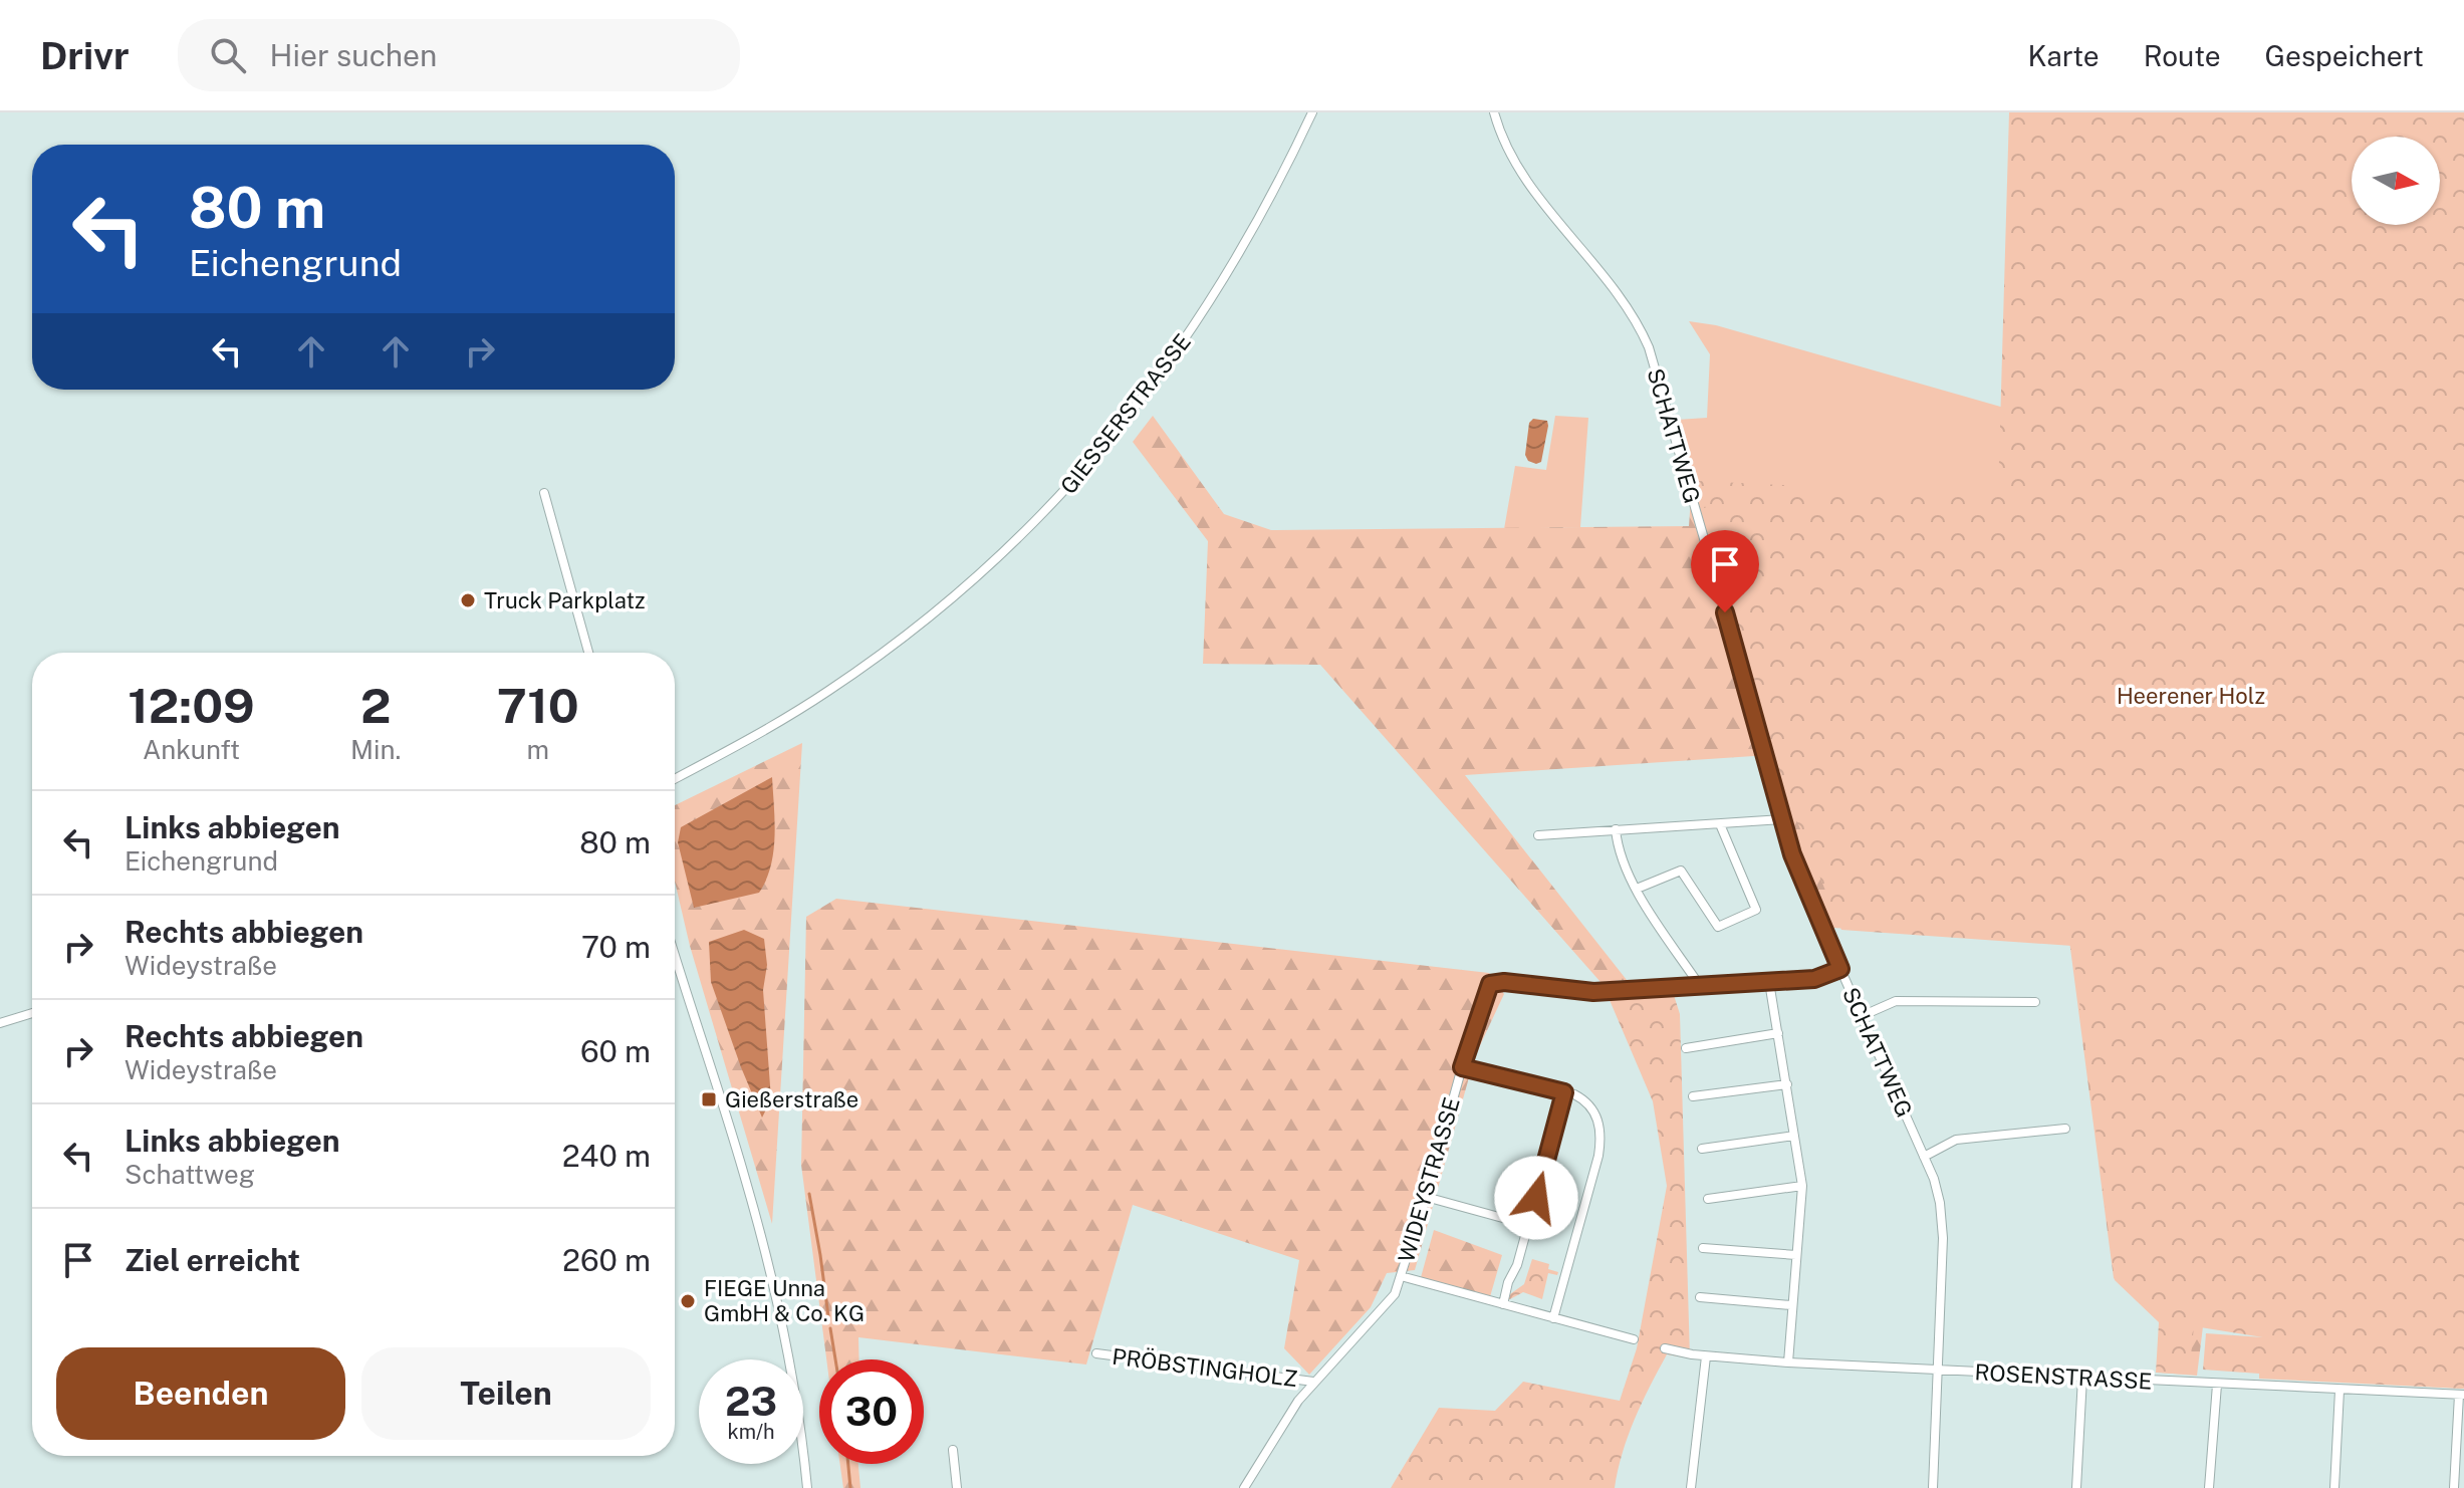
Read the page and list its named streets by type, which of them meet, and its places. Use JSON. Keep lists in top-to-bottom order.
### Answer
{
  "streets": {
    "street": [
      "GIESSERSTRASSE",
      "SCHATTWEG",
      "WIDEYSTRASSE",
      "PRÖBSTINGHOLZ",
      "ROSENSTRASSE"
    ]
  },
  "crossings": [
    ["SCHATTWEG", "WIDEYSTRASSE"],
    ["SCHATTWEG", "ROSENSTRASSE"],
    ["WIDEYSTRASSE", "PRÖBSTINGHOLZ"]
  ],
  "parks": ["Heerener Holz"],
  "places": {
    "other": ["Truck Parkplatz", "FIEGE Unna GmbH & Co. KG"],
    "transit": ["Gießerstraße"]
  },
  "north": "right",
  "page": {
    "header": "Drivr",
    "search": "Hier suchen",
    "nav": ["Karte", "Route", "Gespeichert"],
    "turn": ["80 m", "Eichengrund"],
    "eta": [
      "12:09",
      "Ankunft",
      "2",
      "Min.",
      "710",
      "m"
    ],
    "list": [
      {
        "name": "Links abbiegen",
        "note": "Eichengrund",
        "value": "80 m"
      },
      {
        "name": "Rechts abbiegen",
        "note": "Wideystraße",
        "value": "70 m"
      },
      {
        "name": "Rechts abbiegen",
        "note": "Wideystraße",
        "value": "60 m"
      },
      {
        "name": "Links abbiegen",
        "note": "Schattweg",
        "value": "240 m"
      },
      {
        "name": "Ziel erreicht",
        "value": "260 m"
      }
    ],
    "buttons": ["Beenden", "Teilen"],
    "speed": "23 km/h",
    "limit": "30"
  }
}
